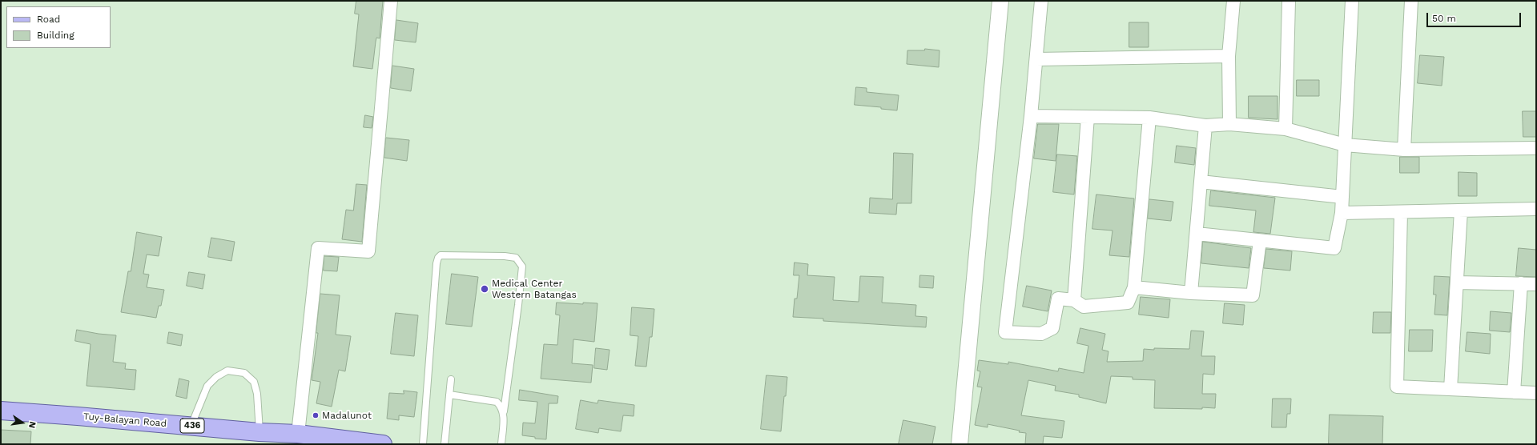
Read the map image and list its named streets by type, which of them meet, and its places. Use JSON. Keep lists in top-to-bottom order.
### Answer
{
  "streets": {
    "main road": ["Tuy-Balayan Road", "436"]
  },
  "places": ["Medical Center Western Batangas", "Madalunot"],
  "legend": ["Road", "Building"],
  "scale_bar": "50 m",
  "north": "right"
}
